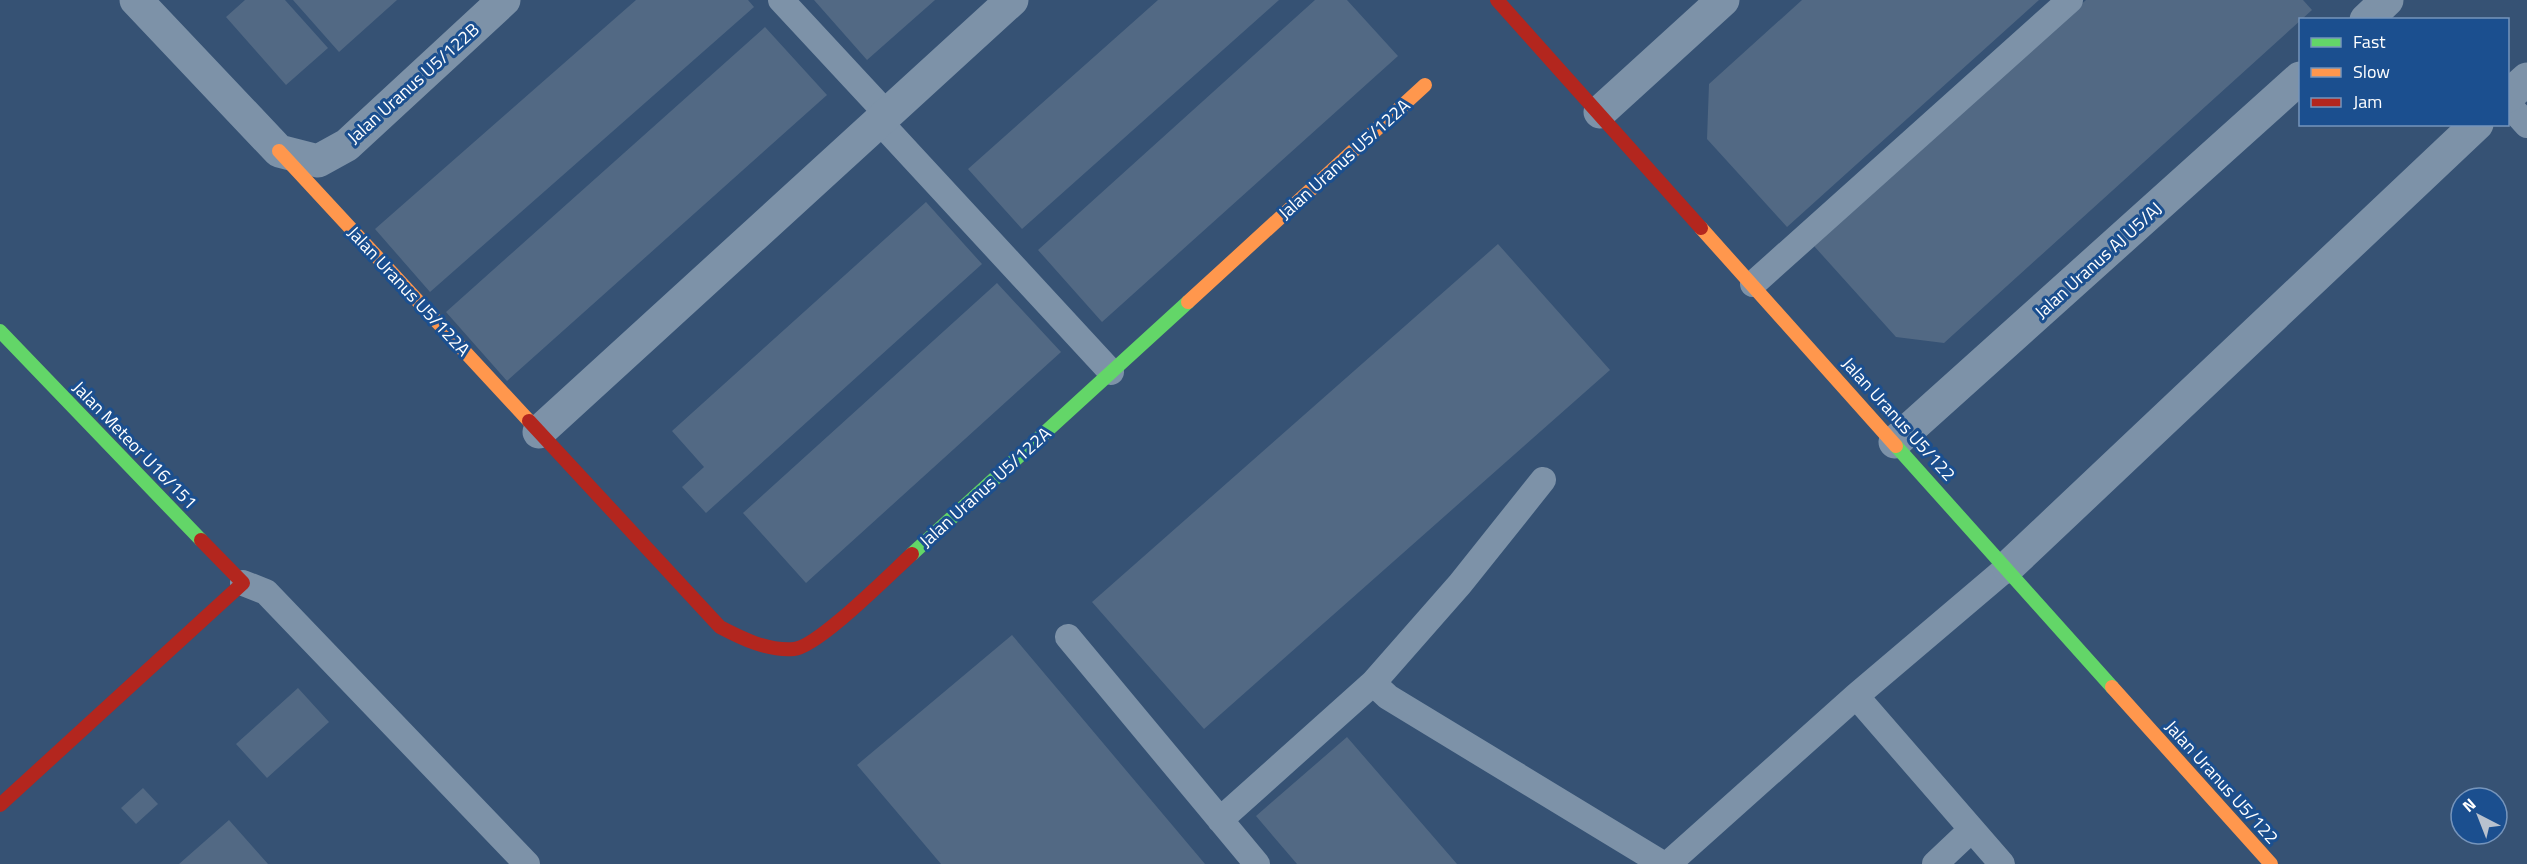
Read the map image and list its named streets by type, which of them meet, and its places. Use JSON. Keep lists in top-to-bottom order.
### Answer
{
  "streets": {
    "street": [
      "Jalan Uranus U5/122B",
      "Jalan Uranus U5/122A",
      "Jalan Uranus AJ U5/AJ",
      "Jalan Uranus U5/122",
      "Jalan Meteor U16/151"
    ]
  },
  "crossings": [
    ["Jalan Uranus U5/122B", "Jalan Uranus U5/122A"],
    ["Jalan Uranus AJ U5/AJ", "Jalan Uranus U5/122"]
  ],
  "legend": ["Fast", "Slow", "Jam"],
  "north": "top left"
}
